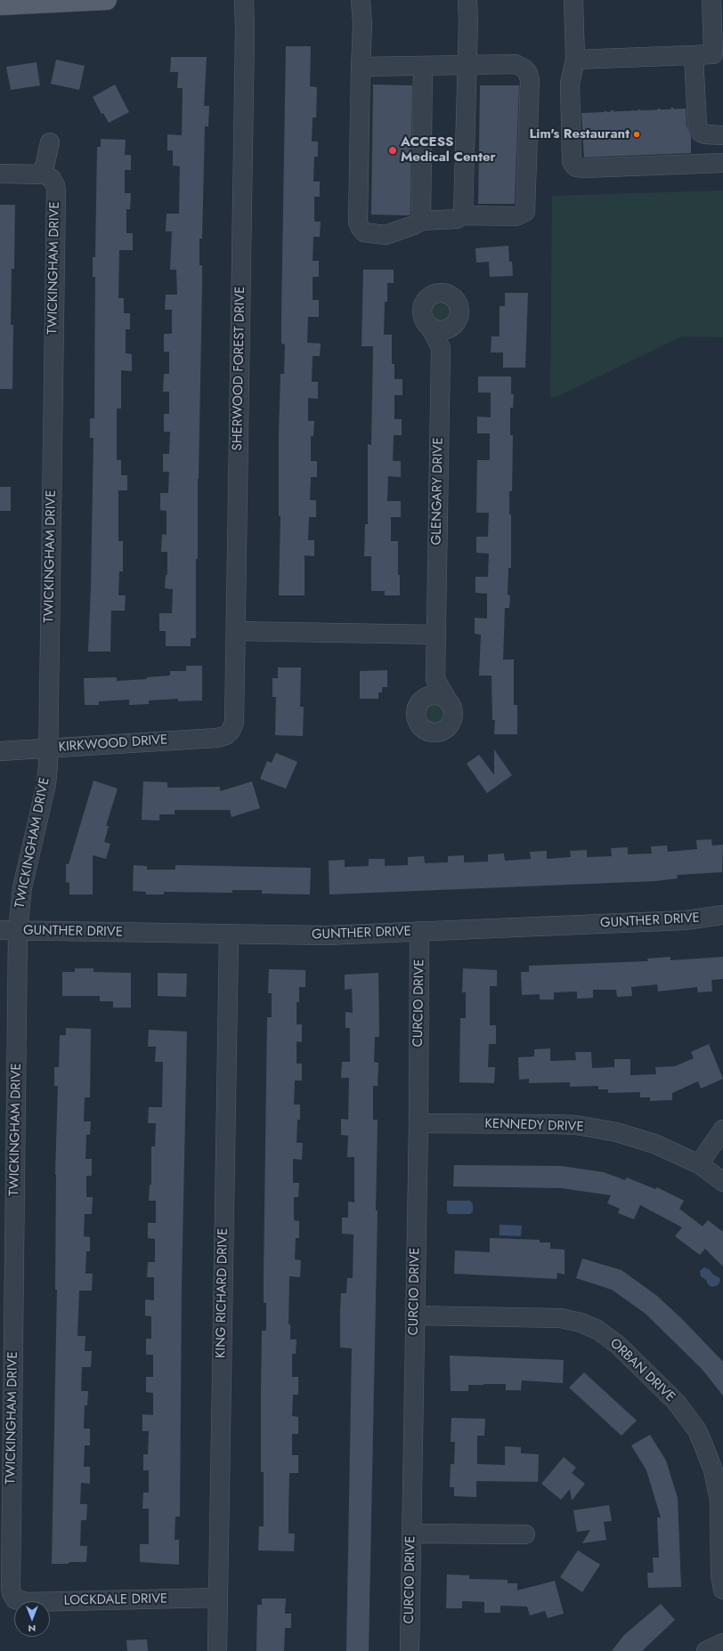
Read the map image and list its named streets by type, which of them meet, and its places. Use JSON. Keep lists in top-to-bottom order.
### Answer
{
  "streets": {
    "street": [
      "TWICKINGHAM DRIVE",
      "SHERWOOD FOREST DRIVE",
      "GLENGARY DRIVE",
      "KIRKWOOD DRIVE",
      "GUNTHER DRIVE",
      "CURCIO DRIVE",
      "KENNEDY DRIVE",
      "KING RICHARD DRIVE",
      "ORBAN DRIVE",
      "LOCKDALE DRIVE"
    ]
  },
  "crossings": [
    ["TWICKINGHAM DRIVE", "KIRKWOOD DRIVE"],
    ["TWICKINGHAM DRIVE", "GUNTHER DRIVE"],
    ["TWICKINGHAM DRIVE", "LOCKDALE DRIVE"],
    ["SHERWOOD FOREST DRIVE", "KIRKWOOD DRIVE"],
    ["GUNTHER DRIVE", "CURCIO DRIVE"],
    ["GUNTHER DRIVE", "KING RICHARD DRIVE"],
    ["CURCIO DRIVE", "KENNEDY DRIVE"],
    ["CURCIO DRIVE", "ORBAN DRIVE"],
    ["KING RICHARD DRIVE", "LOCKDALE DRIVE"]
  ],
  "places": ["Lim's Restaurant", "ACCESS Medical Center"],
  "north": "bottom"
}
